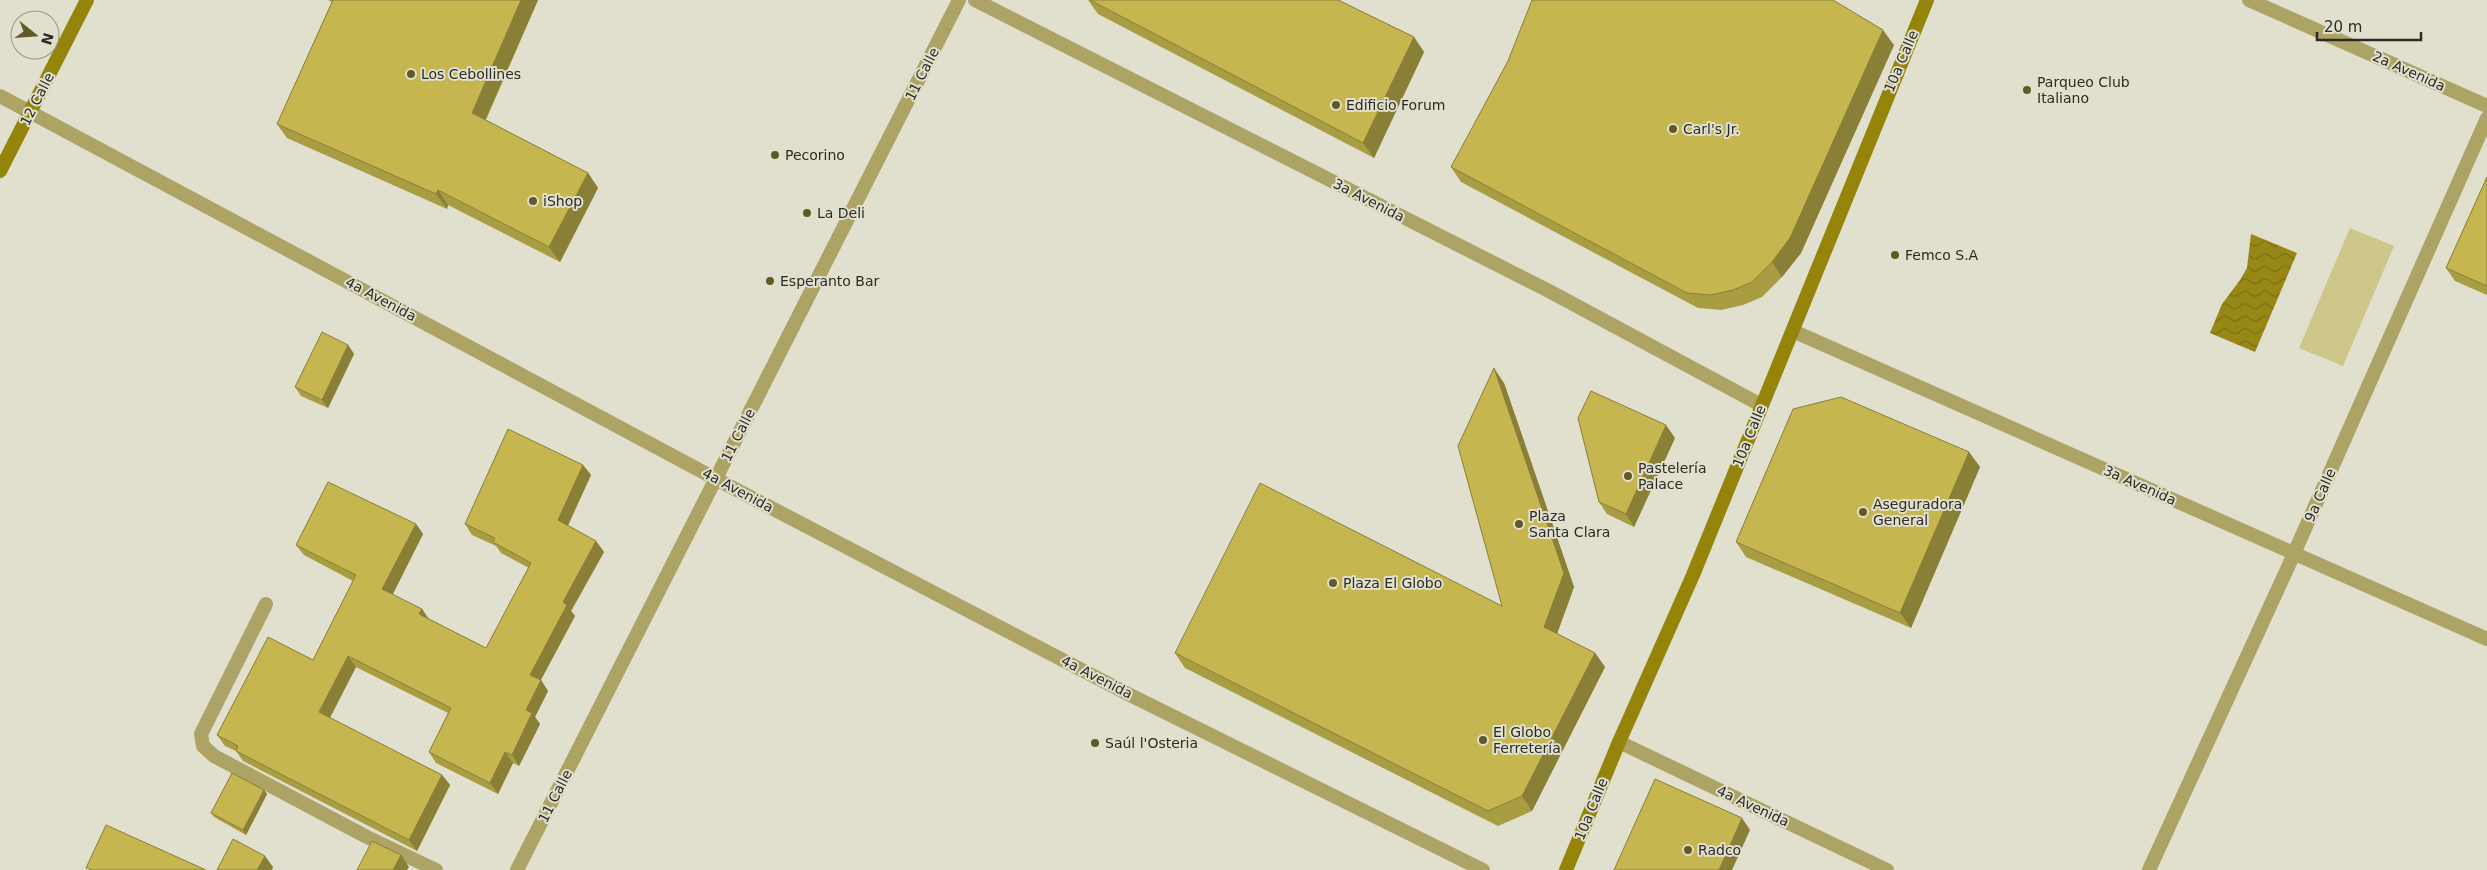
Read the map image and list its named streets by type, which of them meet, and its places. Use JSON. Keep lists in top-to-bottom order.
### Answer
{
  "streets": {
    "main road": ["10a Calle", "12 Calle"],
    "street": [
      "2a Avenida",
      "11 Calle",
      "3a Avenida",
      "4a Avenida",
      "9a Calle"
    ]
  },
  "crossings": [
    ["10a Calle", "3a Avenida"],
    ["10a Calle", "4a Avenida"],
    ["11 Calle", "4a Avenida"],
    ["12 Calle", "4a Avenida"],
    ["3a Avenida", "9a Calle"]
  ],
  "places": [
    "Los Cebollines",
    "Parqueo Club Italiano",
    "Edificio Forum",
    "Carl's Jr.",
    "Pecorino",
    "iShop",
    "La Deli",
    "Femco S.A",
    "Esperanto Bar",
    "Pastelería Palace",
    "Aseguradora General",
    "Plaza Santa Clara",
    "Plaza El Globo",
    "El Globo Ferretería",
    "Saúl l'Osteria",
    "Radco"
  ],
  "scale_bar": "20 m",
  "north": "right"
}
